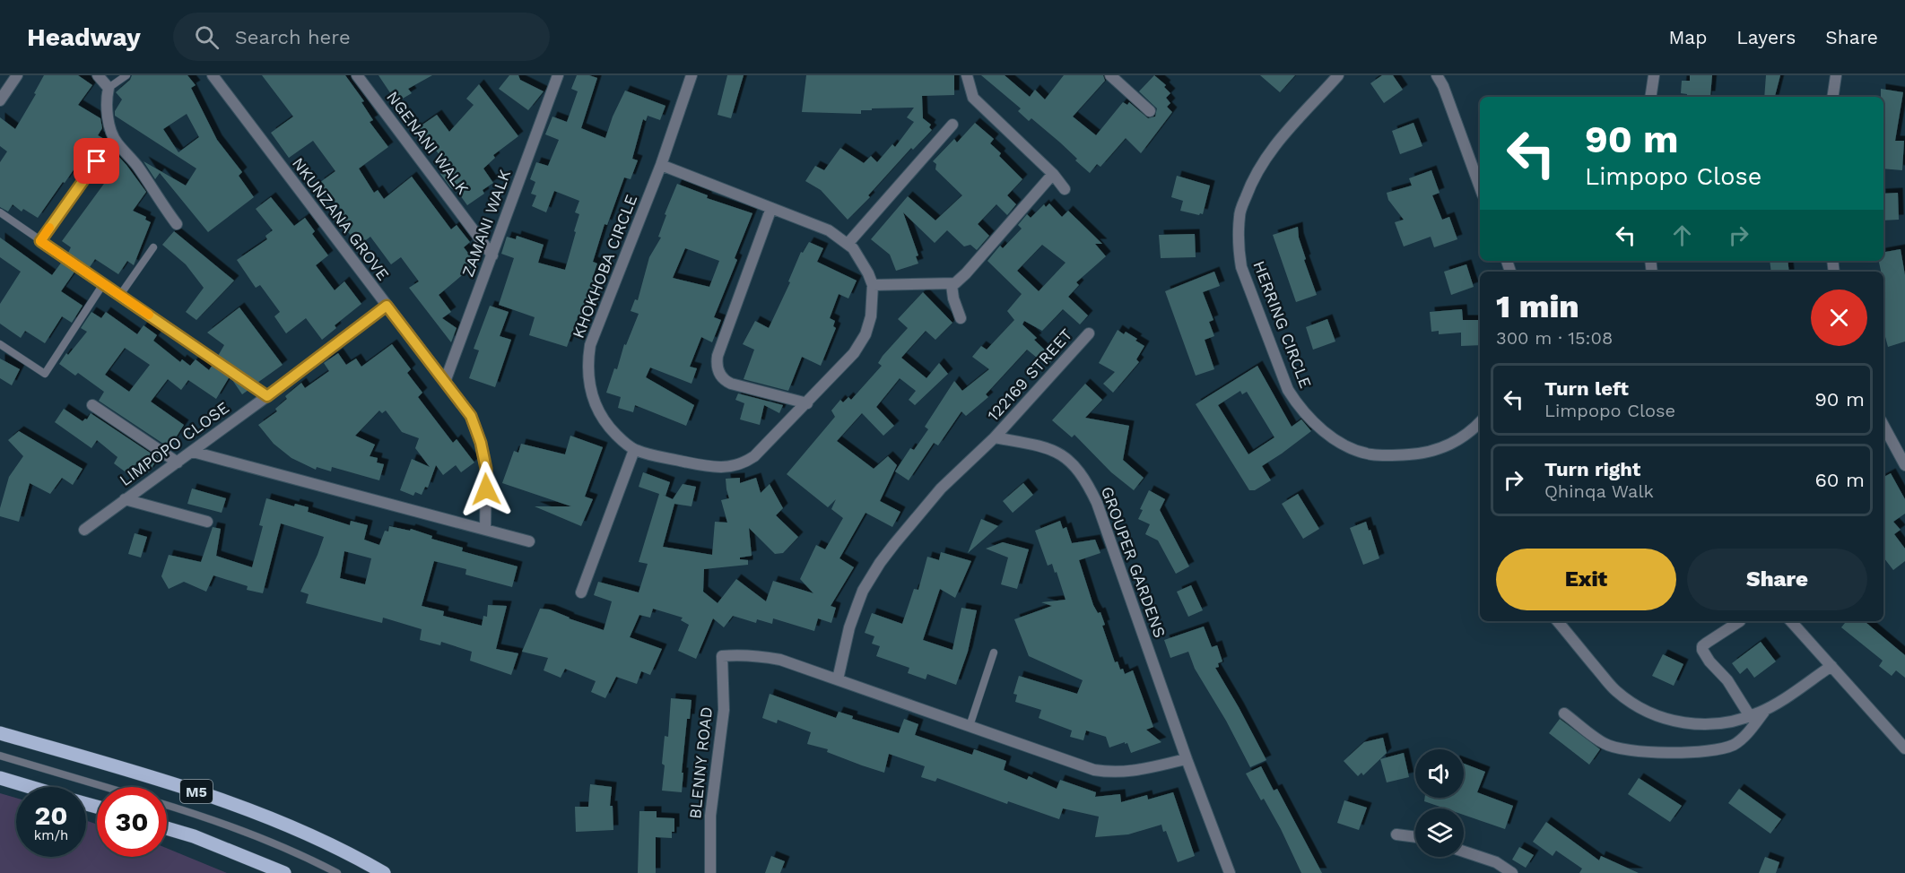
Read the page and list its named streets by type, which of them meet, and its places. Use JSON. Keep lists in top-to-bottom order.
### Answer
{
  "streets": {
    "main road": ["M5"],
    "street": [
      "NGENANI WALK",
      "NKUNZANA GROVE",
      "ZAMANI WALK",
      "KHOKHOBA CIRCLE",
      "HERRING CIRCLE",
      "122169 STREET",
      "LIMPOPO CLOSE",
      "GROUPER GARDENS",
      "BLENNY ROAD"
    ]
  },
  "crossings": [
    ["NGENANI WALK", "ZAMANI WALK"],
    ["NKUNZANA GROVE", "ZAMANI WALK"],
    ["NKUNZANA GROVE", "LIMPOPO CLOSE"],
    ["122169 STREET", "GROUPER GARDENS"]
  ],
  "page": {
    "header": "Headway",
    "search": "Search here",
    "nav": ["Map", "Layers", "Share"],
    "turn": ["90 m", "Limpopo Close"],
    "heading": ["1 min", "300 m · 15:08"],
    "list": [
      {
        "name": "Turn left",
        "note": "Limpopo Close",
        "value": "90 m"
      },
      {
        "name": "Turn right",
        "note": "Qhinqa Walk",
        "value": "60 m"
      }
    ],
    "buttons": ["Exit", "Share"],
    "speed": "20 km/h",
    "limit": "30"
  }
}
